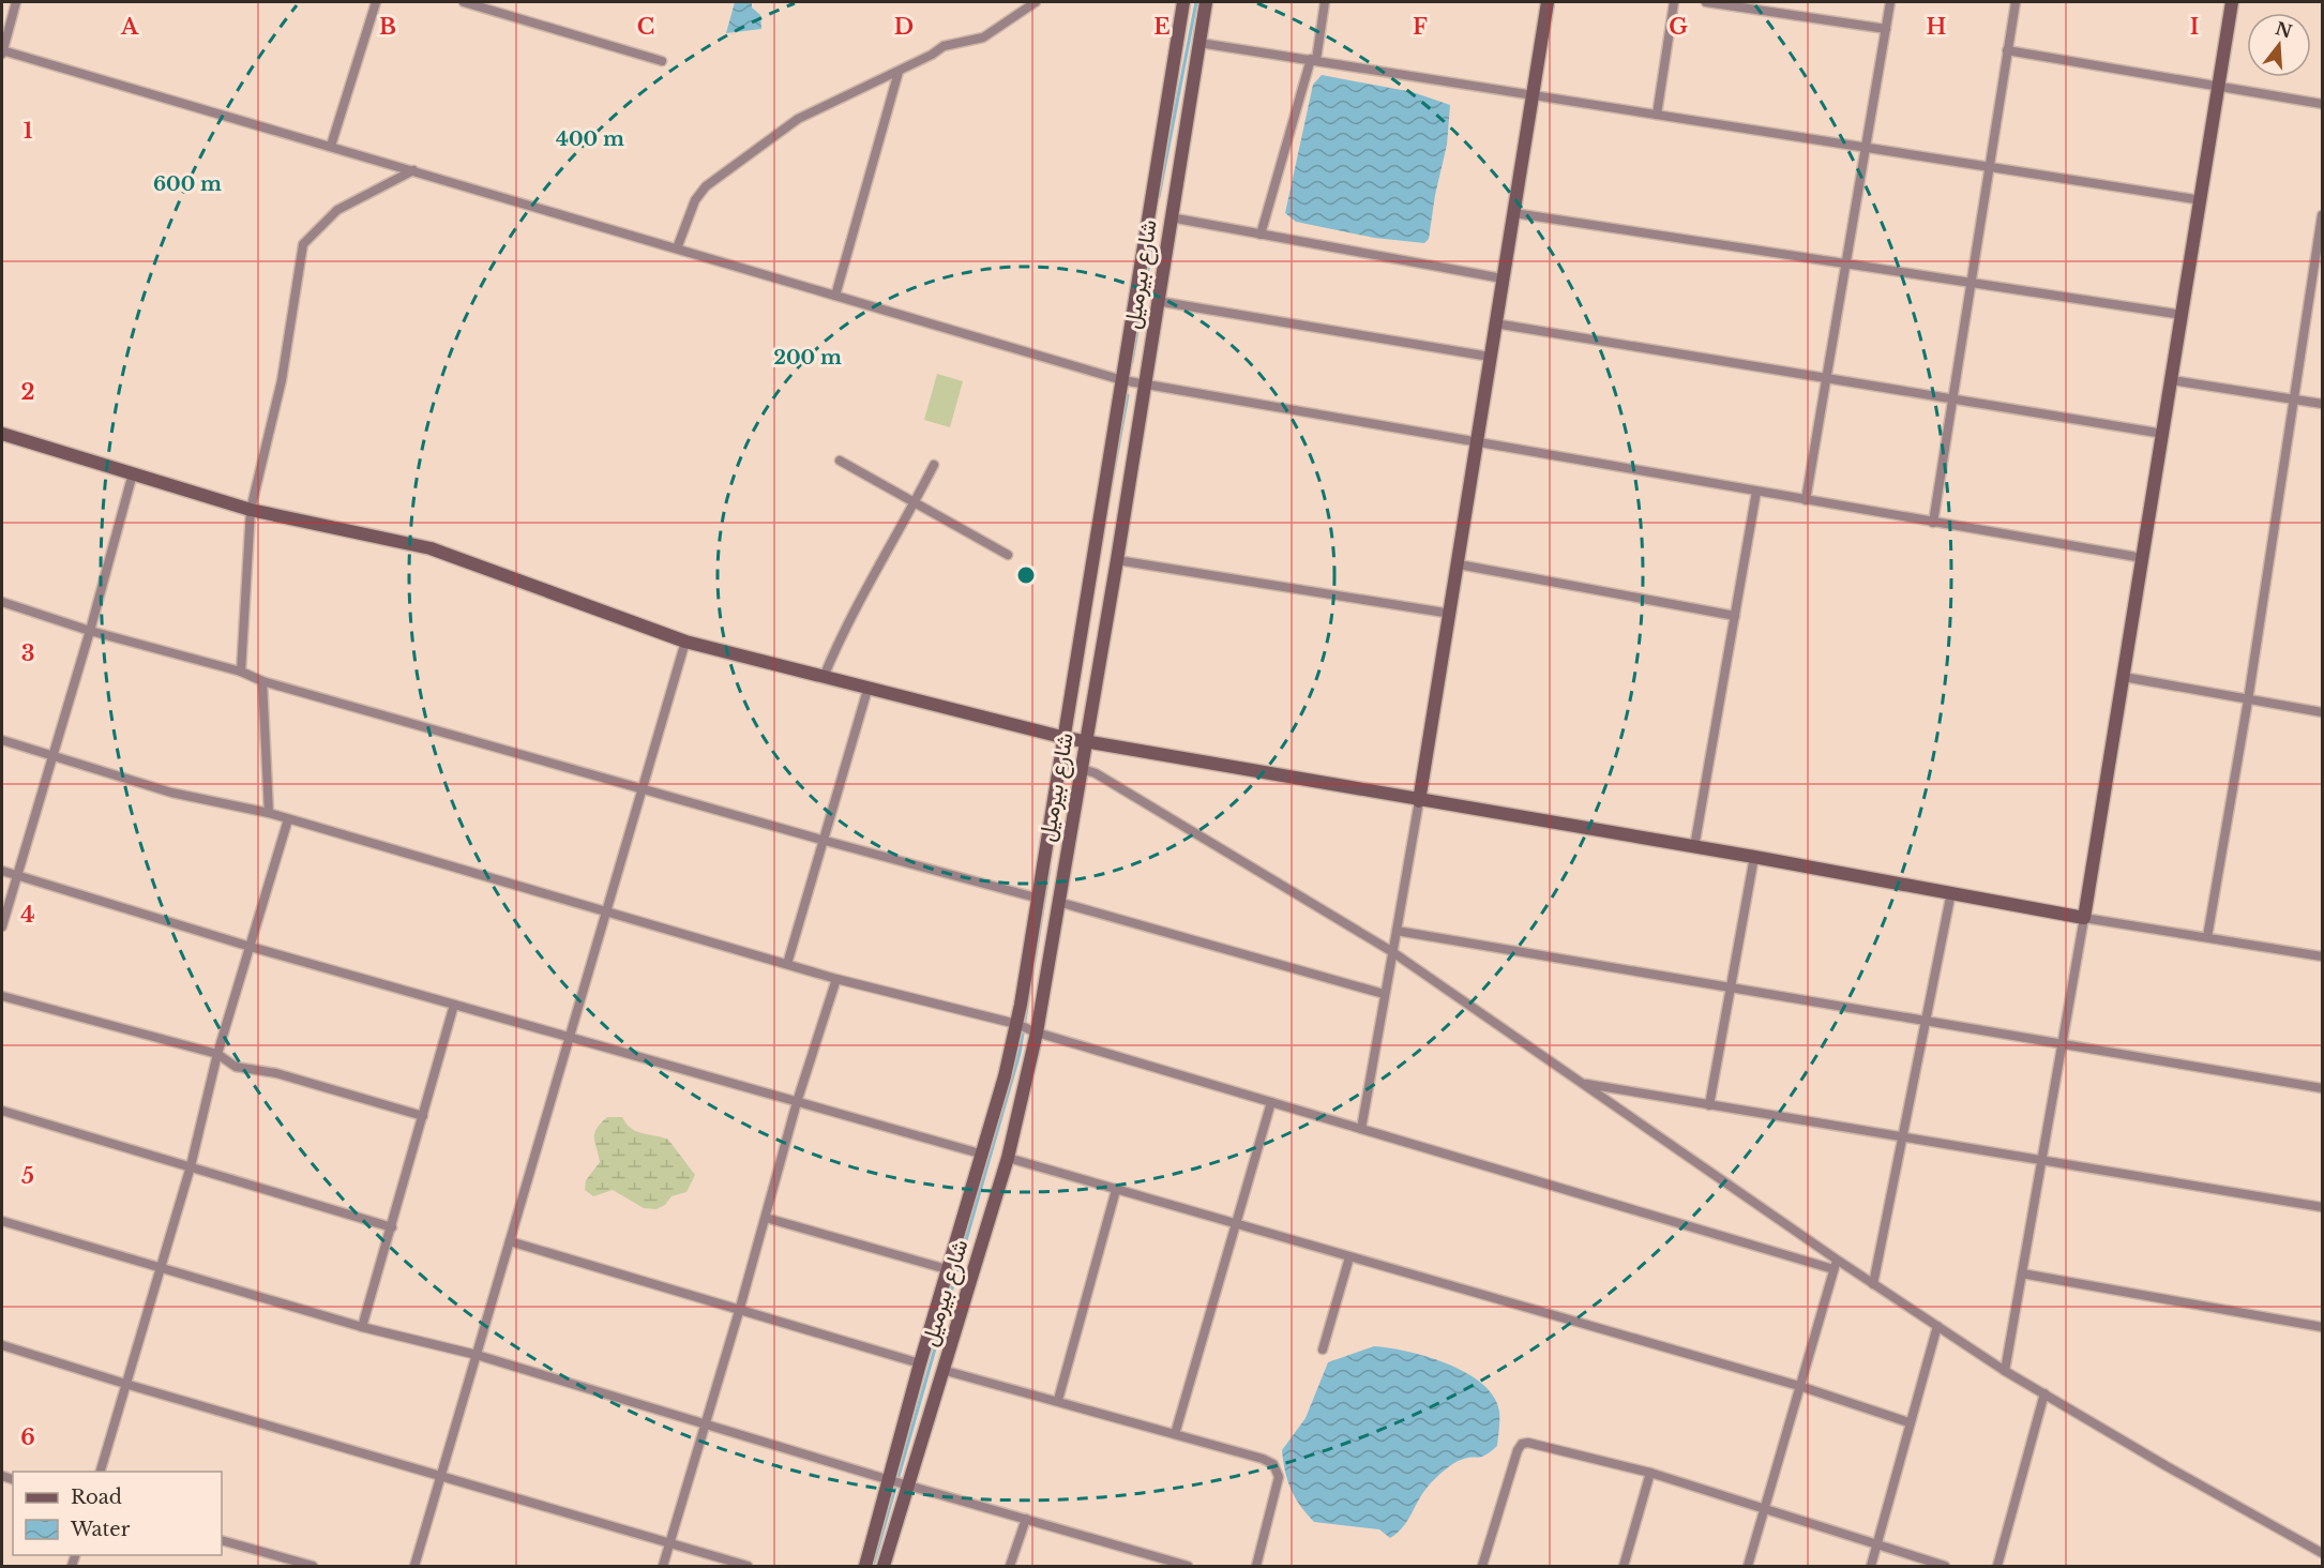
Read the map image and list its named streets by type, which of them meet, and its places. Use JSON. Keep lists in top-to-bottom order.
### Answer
{
  "streets": {
    "street": ["شارع بيرميل"]
  },
  "legend": ["Road", "Water"],
  "north": "top",
  "grid": {
    "columns": [
      "A",
      "B",
      "C",
      "D",
      "E",
      "F",
      "G",
      "H",
      "I"
    ],
    "rows": [
      "1",
      "2",
      "3",
      "4",
      "5",
      "6"
    ]
  },
  "rings": ["400 m", "600 m", "200 m"]
}
